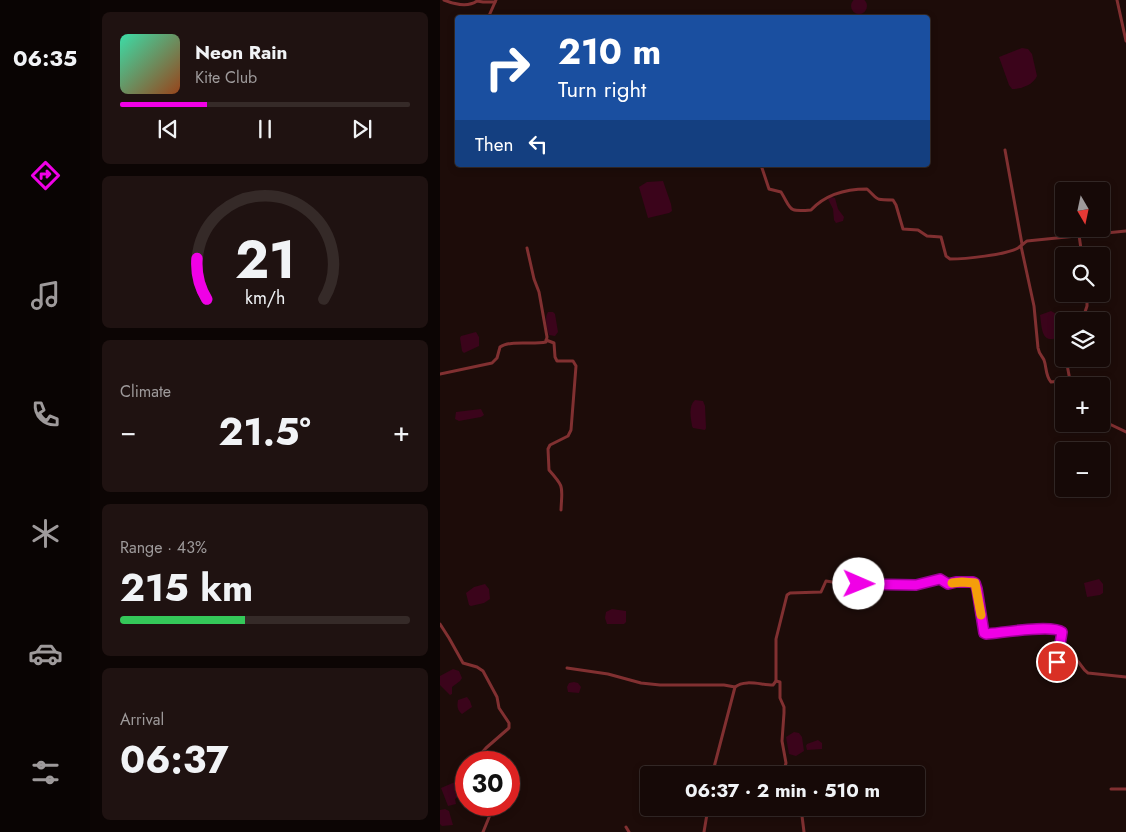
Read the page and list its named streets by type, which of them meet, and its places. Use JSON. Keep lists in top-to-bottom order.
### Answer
{
  "north": "bottom",
  "page": {
    "tabs": "06:35",
    "turn": ["210 m", "Turn right"],
    "song": ["Neon Rain", "Kite Club"],
    "then": "Then",
    "map_buttons": ["+", "−"],
    "tile": [
      "Climate",
      ["Range · 43%", "215 km"],
      ["Arrival", "06:37"]
    ],
    "heat": ["−", "21.5°", "+"],
    "limit": "30",
    "trip": "06:37 · 2 min · 510 m",
    "gauge": ["21", "km/h"]
  }
}
